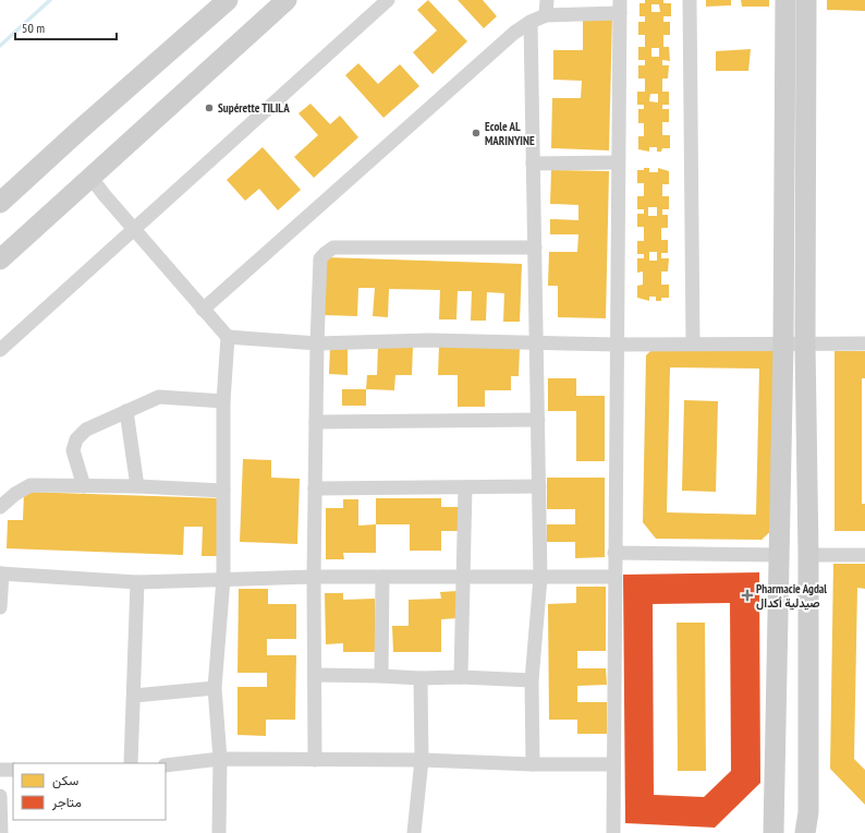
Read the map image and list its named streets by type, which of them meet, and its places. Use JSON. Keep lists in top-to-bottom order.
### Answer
{
  "places": {
    "other": ["Supérette TILILA", "Ecole AL MARINYINE"],
    "health": ["Pharmacie Agdal صيدلية أكدال"]
  },
  "legend": ["سكن", "متاجر"],
  "scale_bar": "50 m"
}
